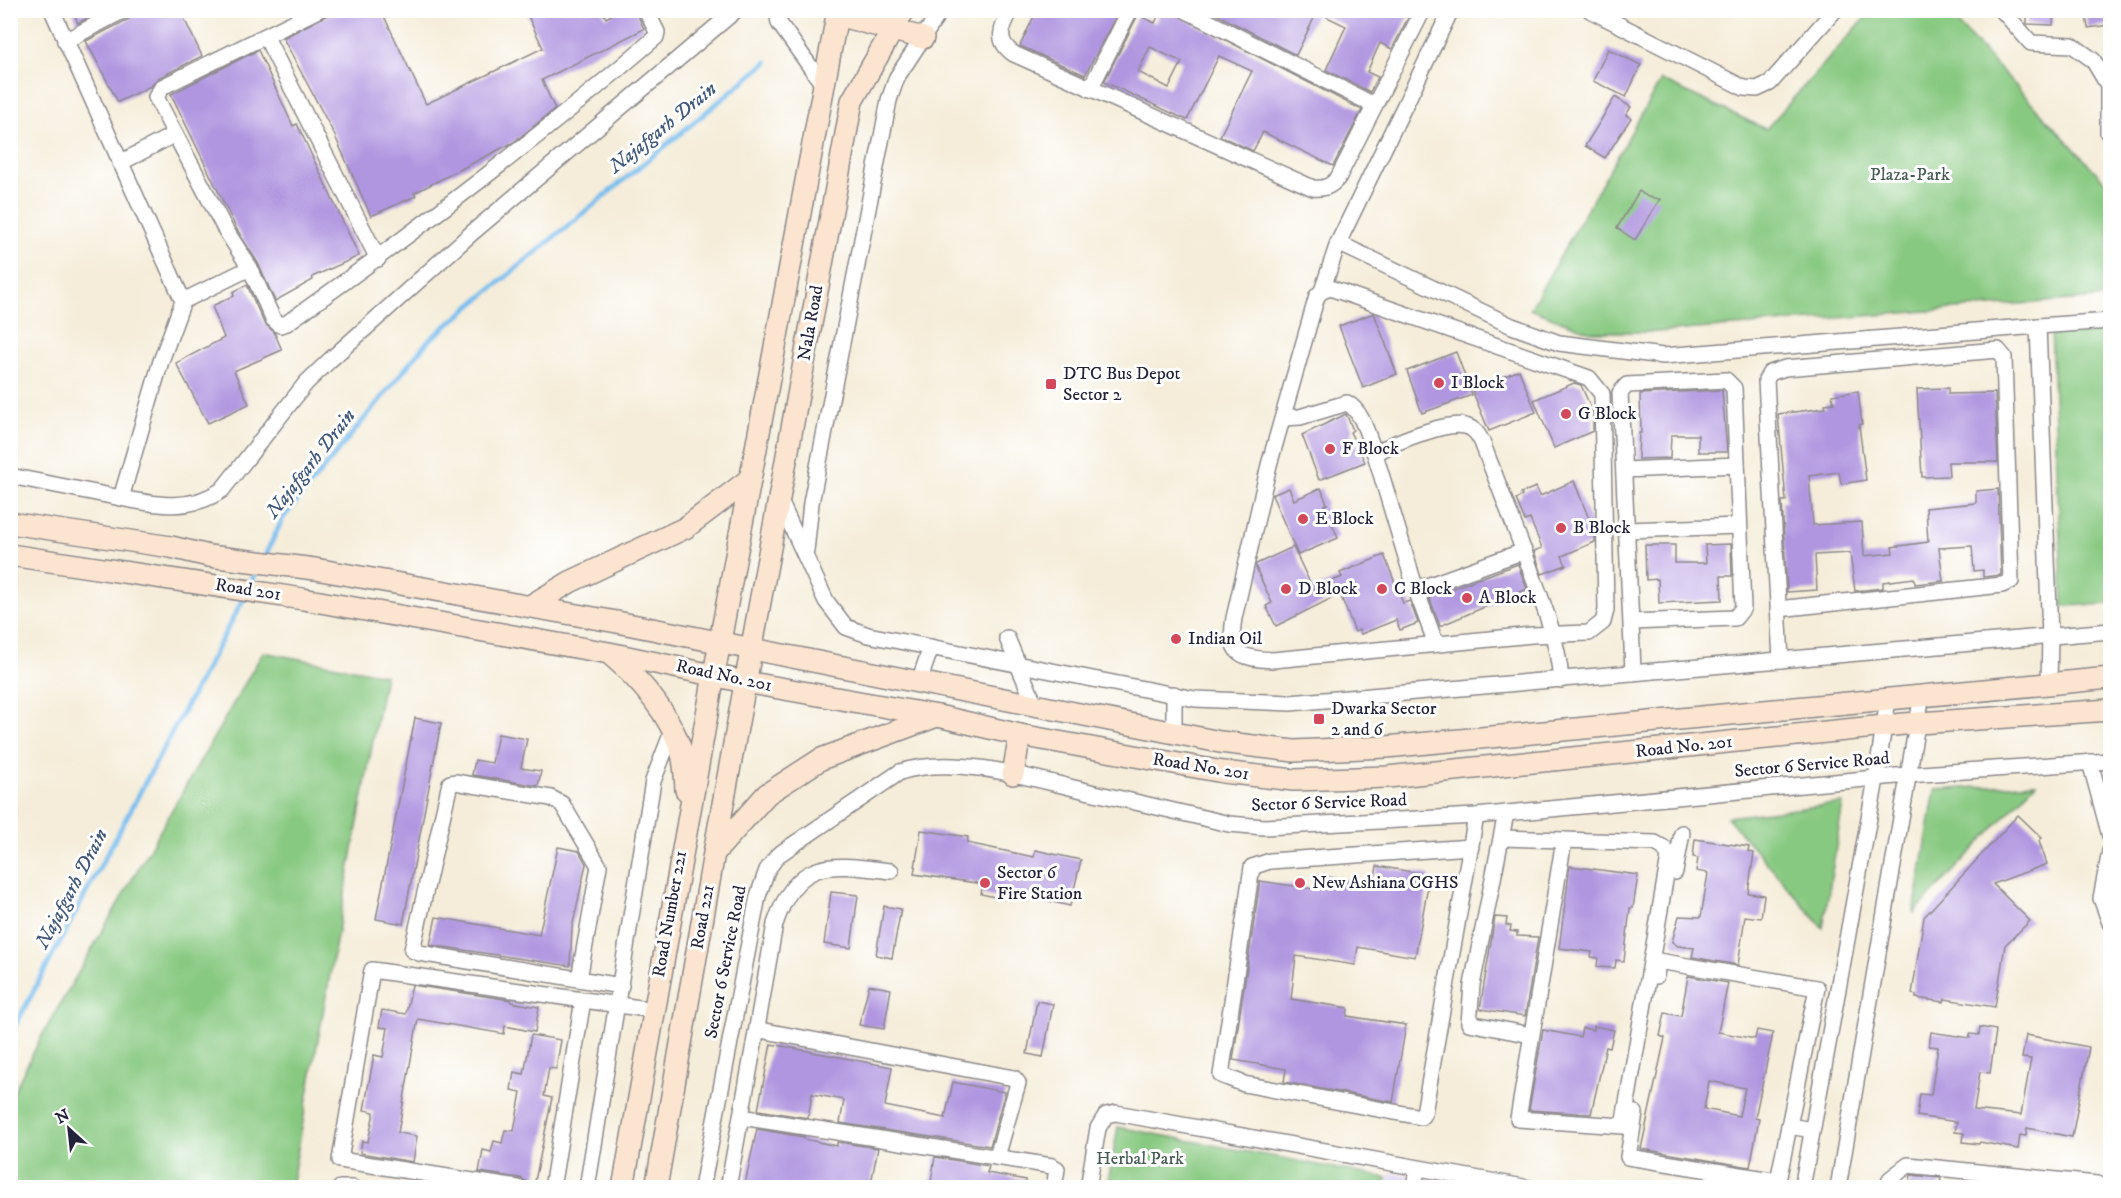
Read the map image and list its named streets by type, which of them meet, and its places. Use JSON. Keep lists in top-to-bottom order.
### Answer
{
  "streets": {
    "main road": [
      "Nala Road",
      "Road 201",
      "Road No. 201",
      "Road Number 221",
      "Road 221"
    ],
    "street": ["Sector 6 Service Road"]
  },
  "crossings": [
    ["Nala Road", "Road 201"],
    ["Nala Road", "Road No. 201"],
    ["Nala Road", "Road Number 221"],
    ["Nala Road", "Road 221"],
    ["Road 201", "Road No. 201"],
    ["Road 201", "Road Number 221"],
    ["Road No. 201", "Road Number 221"],
    ["Road No. 201", "Road 221"]
  ],
  "water": ["Najafgarh Drain"],
  "parks": ["Plaza-Park", "Herbal Park"],
  "places": {
    "other": [
      "I Block",
      "G Block",
      "F Block",
      "E Block",
      "B Block",
      "D Block",
      "C Block",
      "A Block",
      "Indian Oil",
      "Sector 6 Fire Station",
      "New Ashiana CGHS"
    ],
    "transit": ["DTC Bus Depot Sector 2", "Dwarka Sector 2 and 6"]
  },
  "north": "top left"
}
